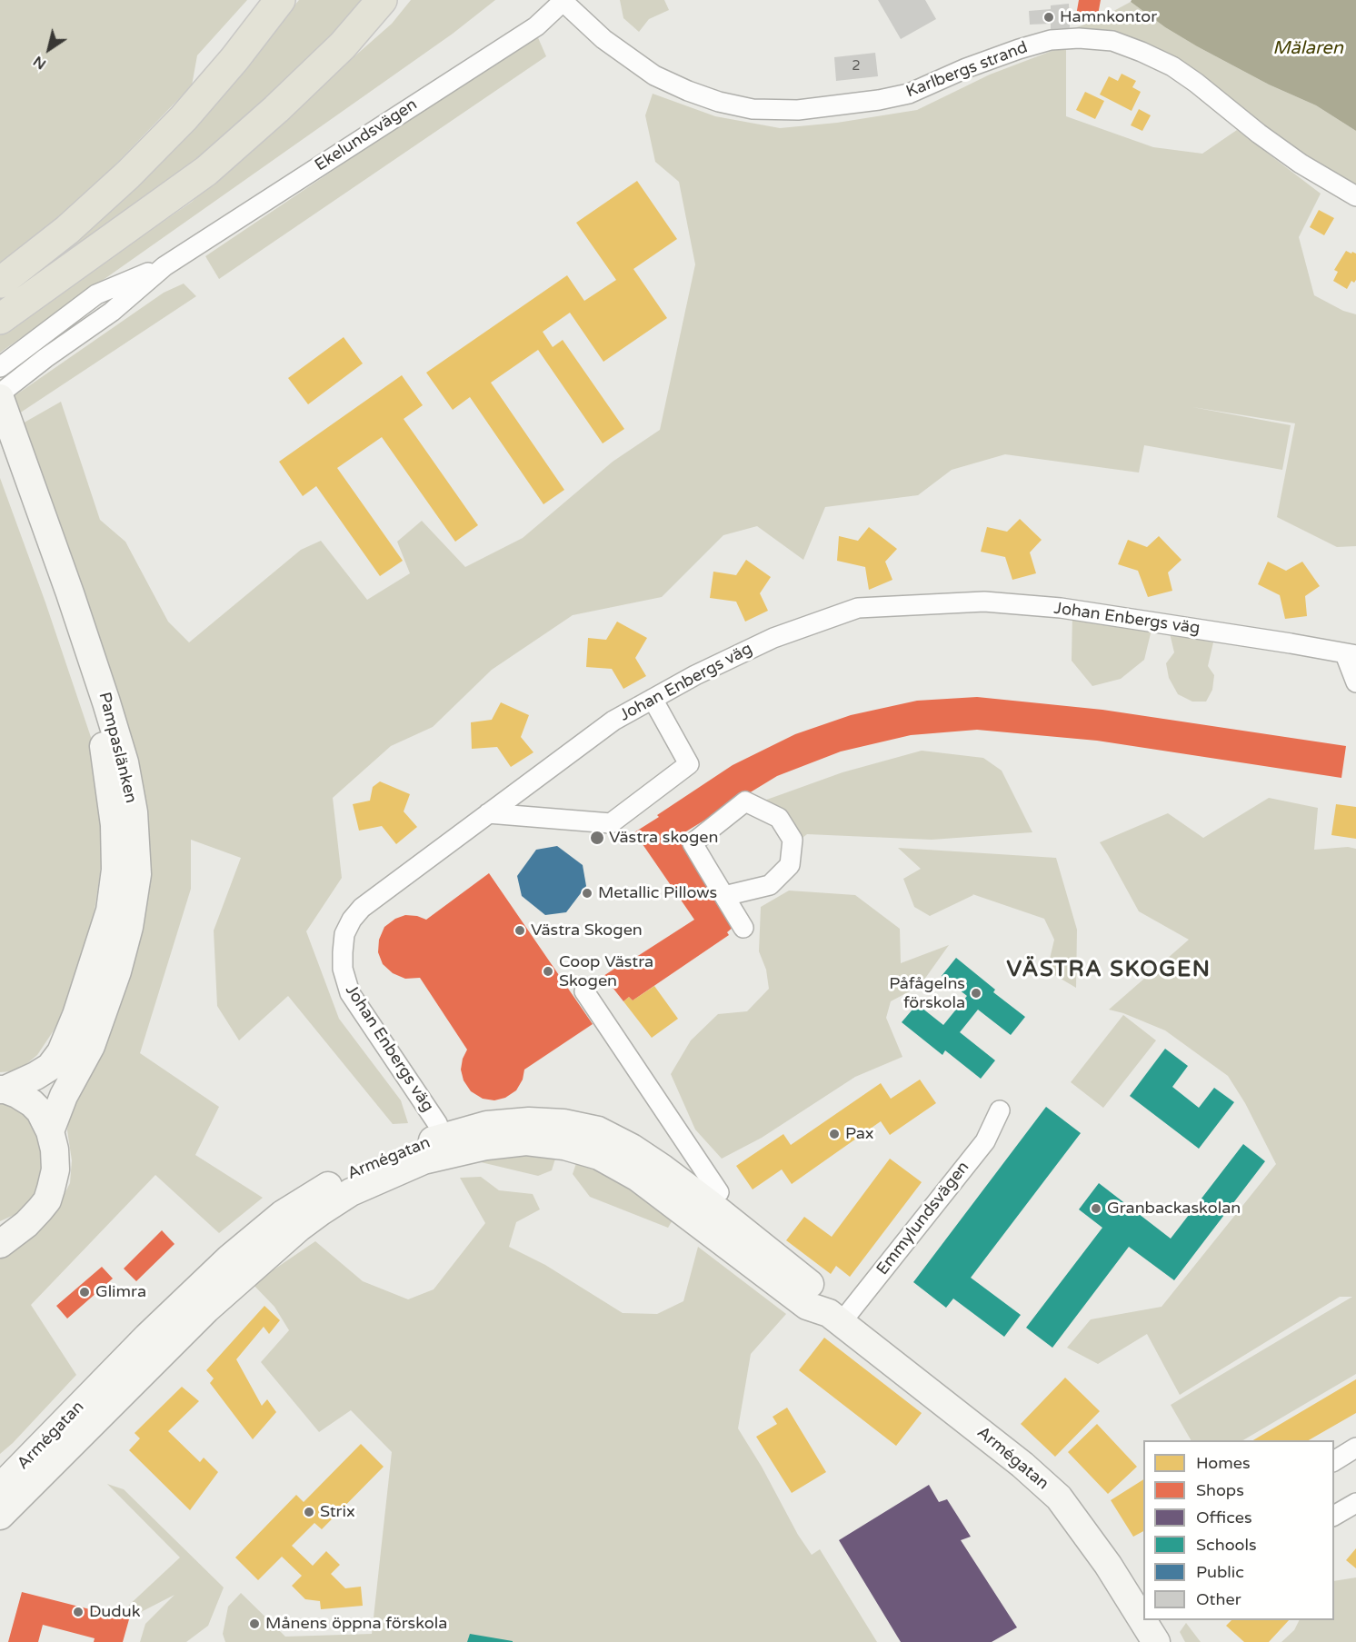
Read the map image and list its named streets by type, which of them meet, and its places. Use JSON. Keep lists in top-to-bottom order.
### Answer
{
  "streets": {
    "street": [
      "Karlbergs strand",
      "Ekelundsvägen",
      "Johan Enbergs väg",
      "Pampaslänken",
      "Armégatan",
      "Emmylundsvägen"
    ]
  },
  "crossings": [
    ["Karlbergs strand", "Ekelundsvägen"],
    ["Johan Enbergs väg", "Armégatan"],
    ["Armégatan", "Emmylundsvägen"]
  ],
  "districts": ["VÄSTRA SKOGEN"],
  "water": ["Mälaren"],
  "places": [
    "Hamnkontor",
    "Västra skogen",
    "Metallic Pillows",
    "Västra Skogen",
    "Coop Västra Skogen",
    "Påfågelns förskola",
    "Pax",
    "Granbackaskolan",
    "Glimra",
    "Strix",
    "Duduk",
    "Månens öppna förskola"
  ],
  "house_numbers": ["2"],
  "legend": [
    "Homes",
    "Shops",
    "Offices",
    "Schools",
    "Public",
    "Other"
  ],
  "north": "bottom left"
}
